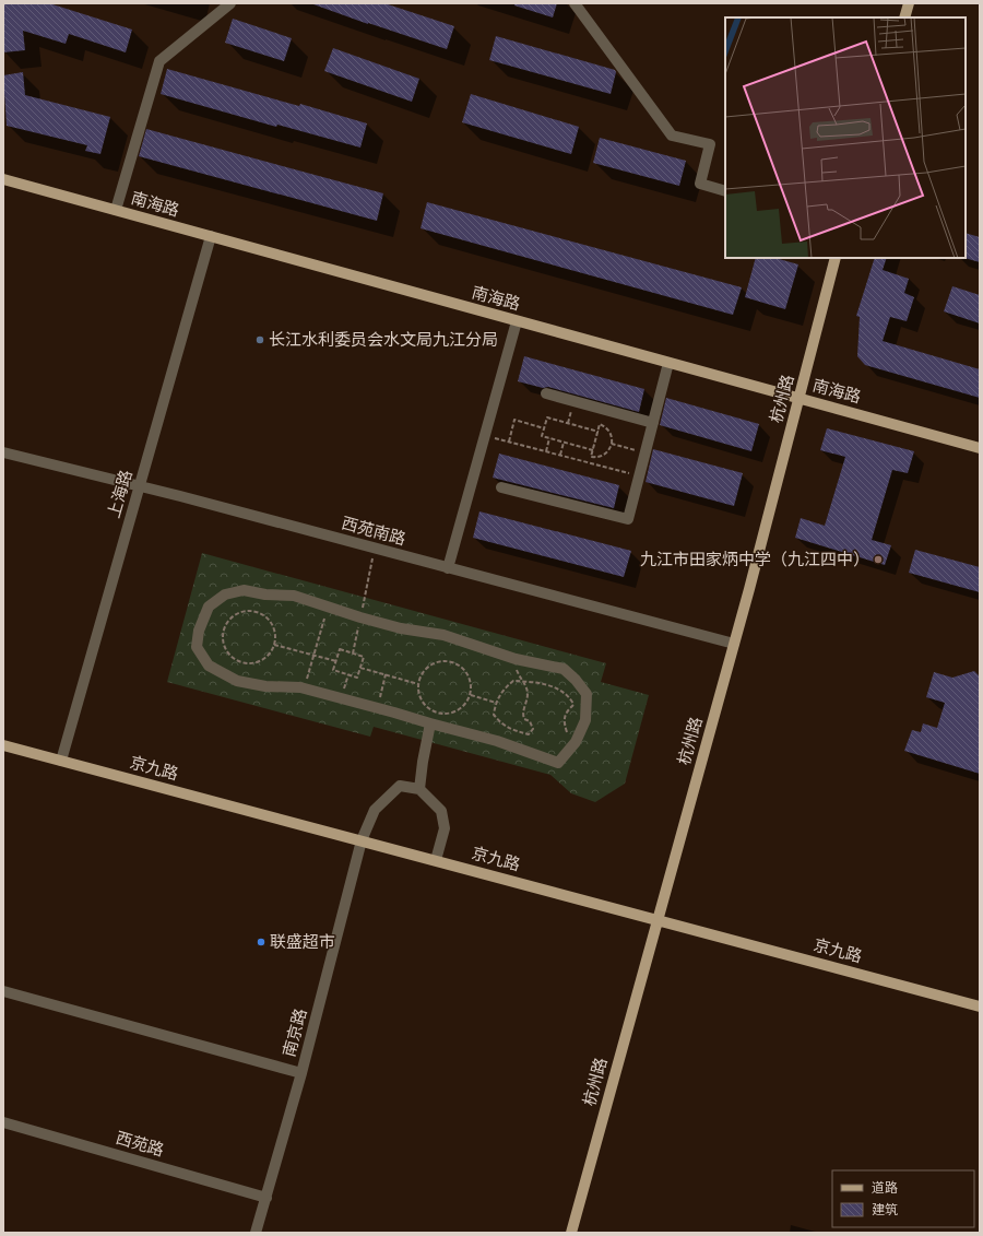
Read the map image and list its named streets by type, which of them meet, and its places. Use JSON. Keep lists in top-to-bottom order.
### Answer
{
  "streets": {
    "main road": ["南海路", "杭州路", "京九路"],
    "street": [
      "上海路",
      "西苑南路",
      "南京路",
      "西苑路"
    ]
  },
  "crossings": [
    ["南海路", "杭州路"],
    ["南海路", "上海路"],
    ["杭州路", "西苑南路"],
    ["杭州路", "京九路"],
    ["上海路", "西苑南路"],
    ["上海路", "京九路"],
    ["京九路", "南京路"],
    ["南京路", "西苑路"]
  ],
  "places": ["长江水利委员会水文局九江分局", "九江市田家炳中学（九江四中）", "联盛超市"],
  "legend": ["道路", "建筑"]
}
